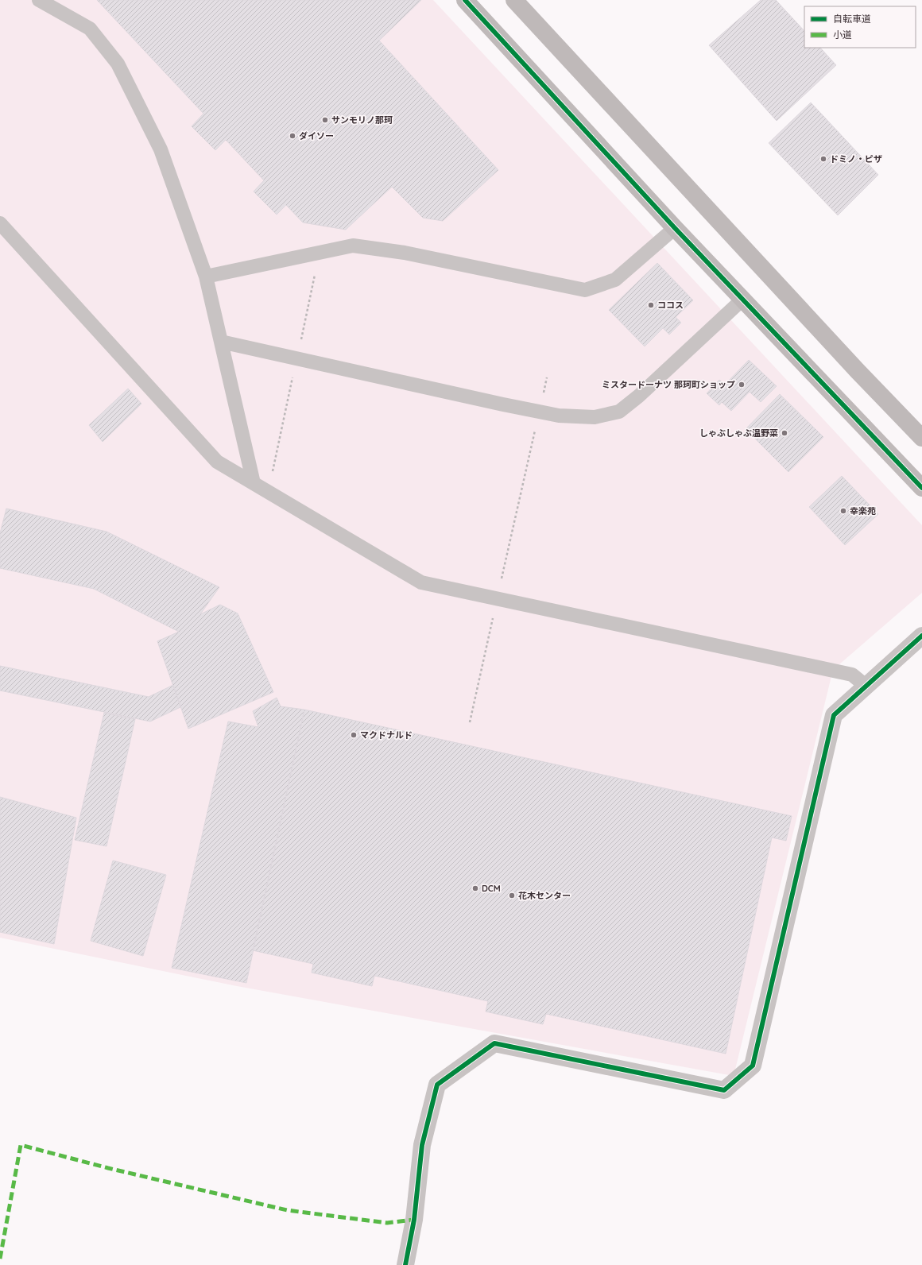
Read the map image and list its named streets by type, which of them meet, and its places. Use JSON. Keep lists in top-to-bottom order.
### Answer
{
  "places": [
    "サンモリノ那珂",
    "ダイソー",
    "ドミノ・ピザ",
    "ココス",
    "ミスタードーナツ 那珂町ショップ",
    "しゃぶしゃぶ温野菜",
    "幸楽苑",
    "マクドナルド",
    "DCM",
    "花木センター"
  ],
  "legend": ["自転車道", "小道"]
}
